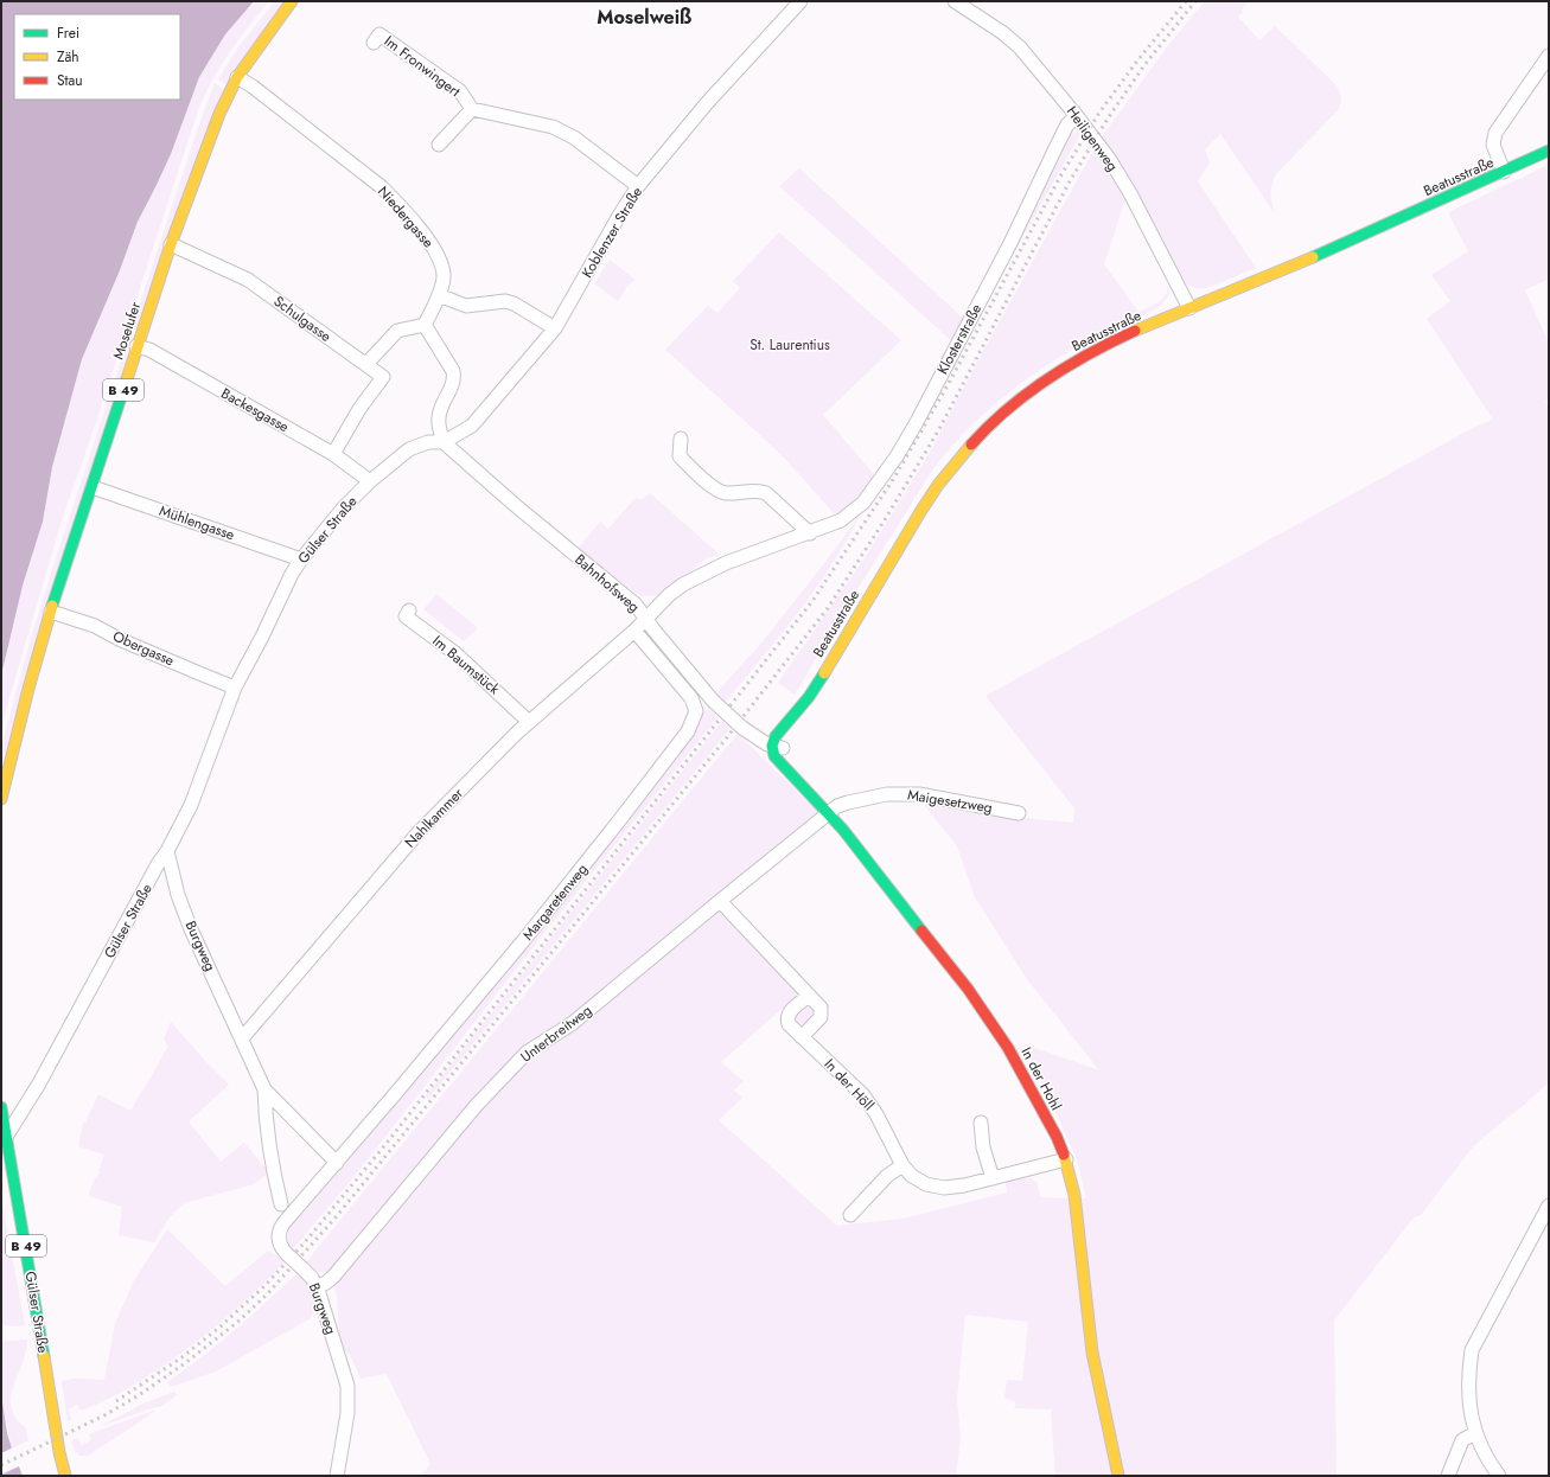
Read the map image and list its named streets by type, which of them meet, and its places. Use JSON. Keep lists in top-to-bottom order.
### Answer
{
  "streets": {
    "street": [
      "Im Fronwingert",
      "Heiligenweg",
      "Beatusstraße",
      "Niedergasse",
      "Koblenzer Straße",
      "Schulgasse",
      "Moselufer",
      "Klosterstraße",
      "B 49",
      "Backesgasse",
      "Mühlengasse",
      "Gülser Straße",
      "Bahnhofsweg",
      "Obergasse",
      "Im Baumstück",
      "Maigesetzweg",
      "Nahlkammer",
      "Margaretenweg",
      "Burgweg",
      "Unterbreitweg",
      "In der Hohl",
      "In der Höll"
    ]
  },
  "crossings": [
    ["Im Fronwingert", "Koblenzer Straße"],
    ["Heiligenweg", "Beatusstraße"],
    ["Heiligenweg", "Klosterstraße"],
    ["Beatusstraße", "Bahnhofsweg"],
    ["Beatusstraße", "In der Hohl"],
    ["Niedergasse", "Moselufer"],
    ["Koblenzer Straße", "Gülser Straße"],
    ["Koblenzer Straße", "Bahnhofsweg"],
    ["Schulgasse", "Moselufer"],
    ["Schulgasse", "Backesgasse"],
    ["Moselufer", "Backesgasse"],
    ["Moselufer", "Mühlengasse"],
    ["Moselufer", "Obergasse"],
    ["Klosterstraße", "Bahnhofsweg"],
    ["Klosterstraße", "Nahlkammer"],
    ["B 49", "Gülser Straße"],
    ["Backesgasse", "Gülser Straße"],
    ["Mühlengasse", "Gülser Straße"],
    ["Gülser Straße", "Bahnhofsweg"],
    ["Gülser Straße", "Obergasse"],
    ["Gülser Straße", "Burgweg"],
    ["Bahnhofsweg", "Nahlkammer"],
    ["Bahnhofsweg", "In der Hohl"],
    ["Im Baumstück", "Nahlkammer"],
    ["Maigesetzweg", "Unterbreitweg"],
    ["Maigesetzweg", "In der Hohl"],
    ["Nahlkammer", "Margaretenweg"],
    ["Nahlkammer", "Burgweg"],
    ["Margaretenweg", "Burgweg"],
    ["Burgweg", "Unterbreitweg"],
    ["Unterbreitweg", "In der Hohl"],
    ["In der Hohl", "In der Höll"]
  ],
  "districts": ["Moselweiß"],
  "parks": ["St. Laurentius"],
  "legend": ["Frei", "Zäh", "Stau"]
}
